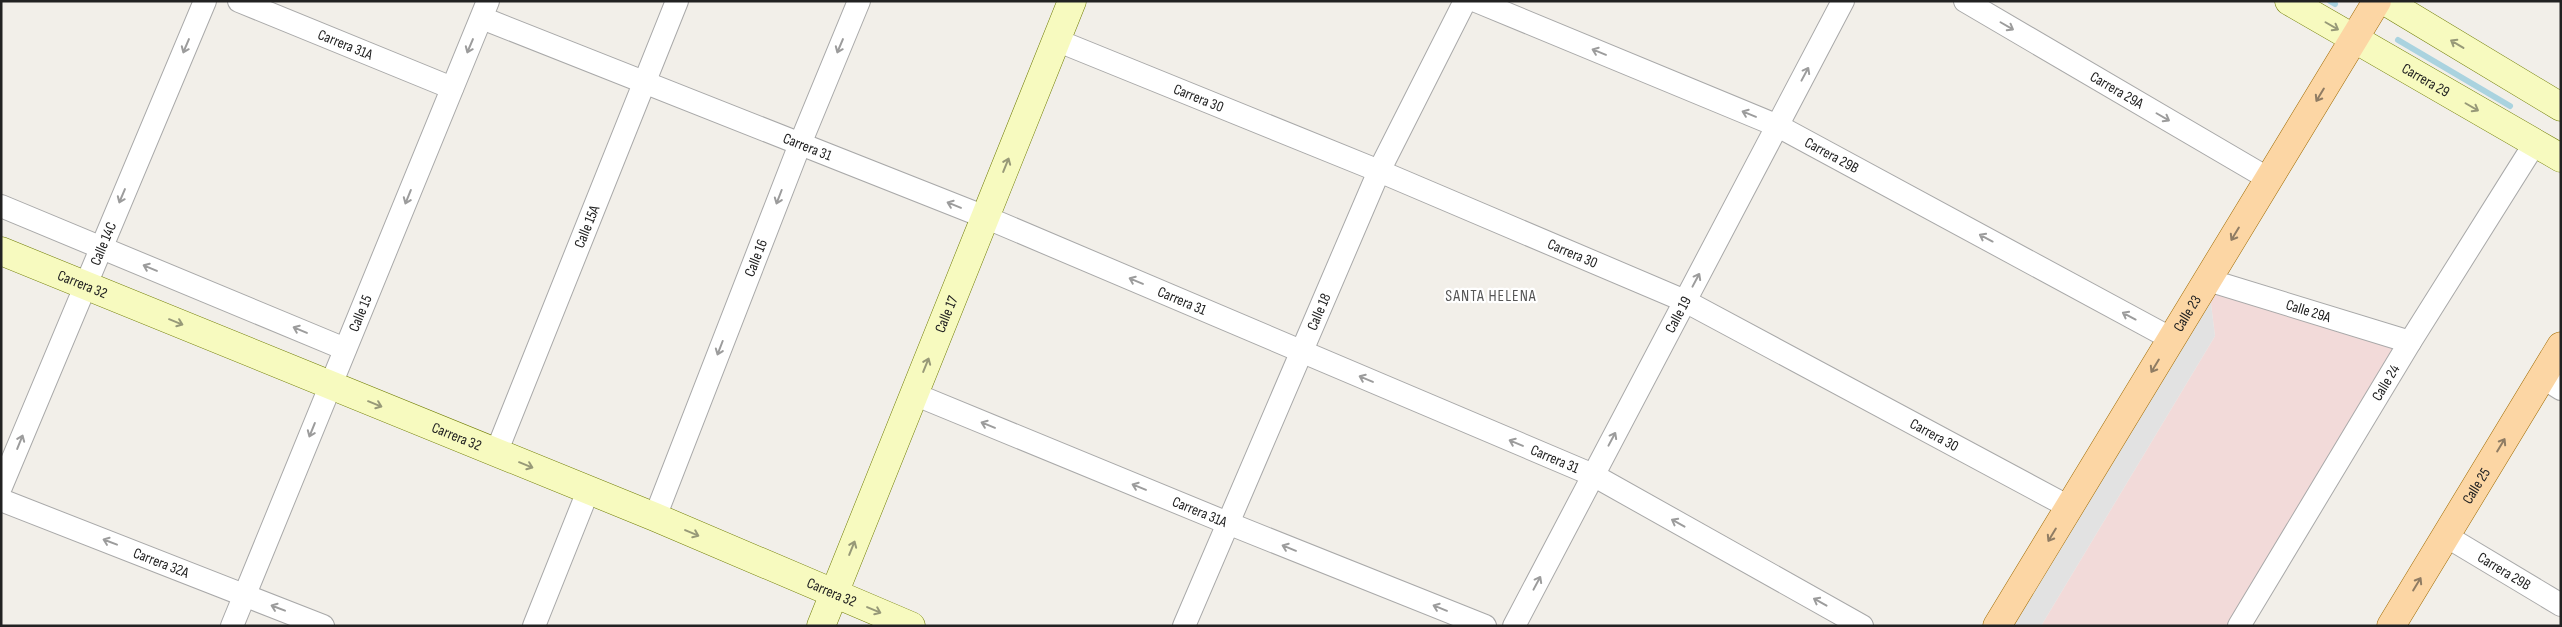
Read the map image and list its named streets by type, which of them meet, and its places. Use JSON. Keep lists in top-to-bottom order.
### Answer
{
  "streets": {
    "main road": ["Calle 23", "Calle 25"],
    "street": [
      "Carrera 31A",
      "Carrera 29",
      "Carrera 29A",
      "Carrera 30",
      "Carrera 31",
      "Carrera 29B",
      "Calle 15A",
      "Calle 14C",
      "Calle 16",
      "Carrera 32",
      "Calle 18",
      "Calle 29A",
      "Calle 15",
      "Calle 19",
      "Calle 17",
      "Calle 24",
      "Carrera 32A"
    ]
  },
  "crossings": [
    ["Carrera 31A", "Calle 18"],
    ["Carrera 31A", "Calle 15"],
    ["Carrera 31A", "Calle 17"],
    ["Carrera 29", "Calle 23"],
    ["Carrera 29", "Calle 24"],
    ["Carrera 29A", "Calle 23"],
    ["Carrera 30", "Calle 18"],
    ["Carrera 30", "Calle 19"],
    ["Carrera 30", "Calle 17"],
    ["Carrera 30", "Calle 23"],
    ["Carrera 31", "Calle 15A"],
    ["Carrera 31", "Calle 16"],
    ["Carrera 31", "Calle 18"],
    ["Carrera 31", "Calle 15"],
    ["Carrera 31", "Calle 19"],
    ["Carrera 31", "Calle 17"],
    ["Carrera 29B", "Calle 19"],
    ["Carrera 29B", "Calle 23"],
    ["Carrera 29B", "Calle 25"],
    ["Calle 15A", "Carrera 32"],
    ["Calle 14C", "Carrera 32"],
    ["Calle 16", "Carrera 32"],
    ["Carrera 32", "Calle 15"],
    ["Carrera 32", "Calle 17"],
    ["Calle 29A", "Calle 23"],
    ["Calle 29A", "Calle 24"],
    ["Calle 15", "Carrera 32A"]
  ],
  "one_way": [
    "Carrera 31A",
    "Carrera 29A",
    "Carrera 31",
    "Carrera 29B",
    "Calle 16",
    "Calle 15",
    "Calle 19",
    "Calle 17",
    "Calle 23",
    "Calle 25",
    "Carrera 32A"
  ],
  "districts": ["SANTA HELENA"]
}
